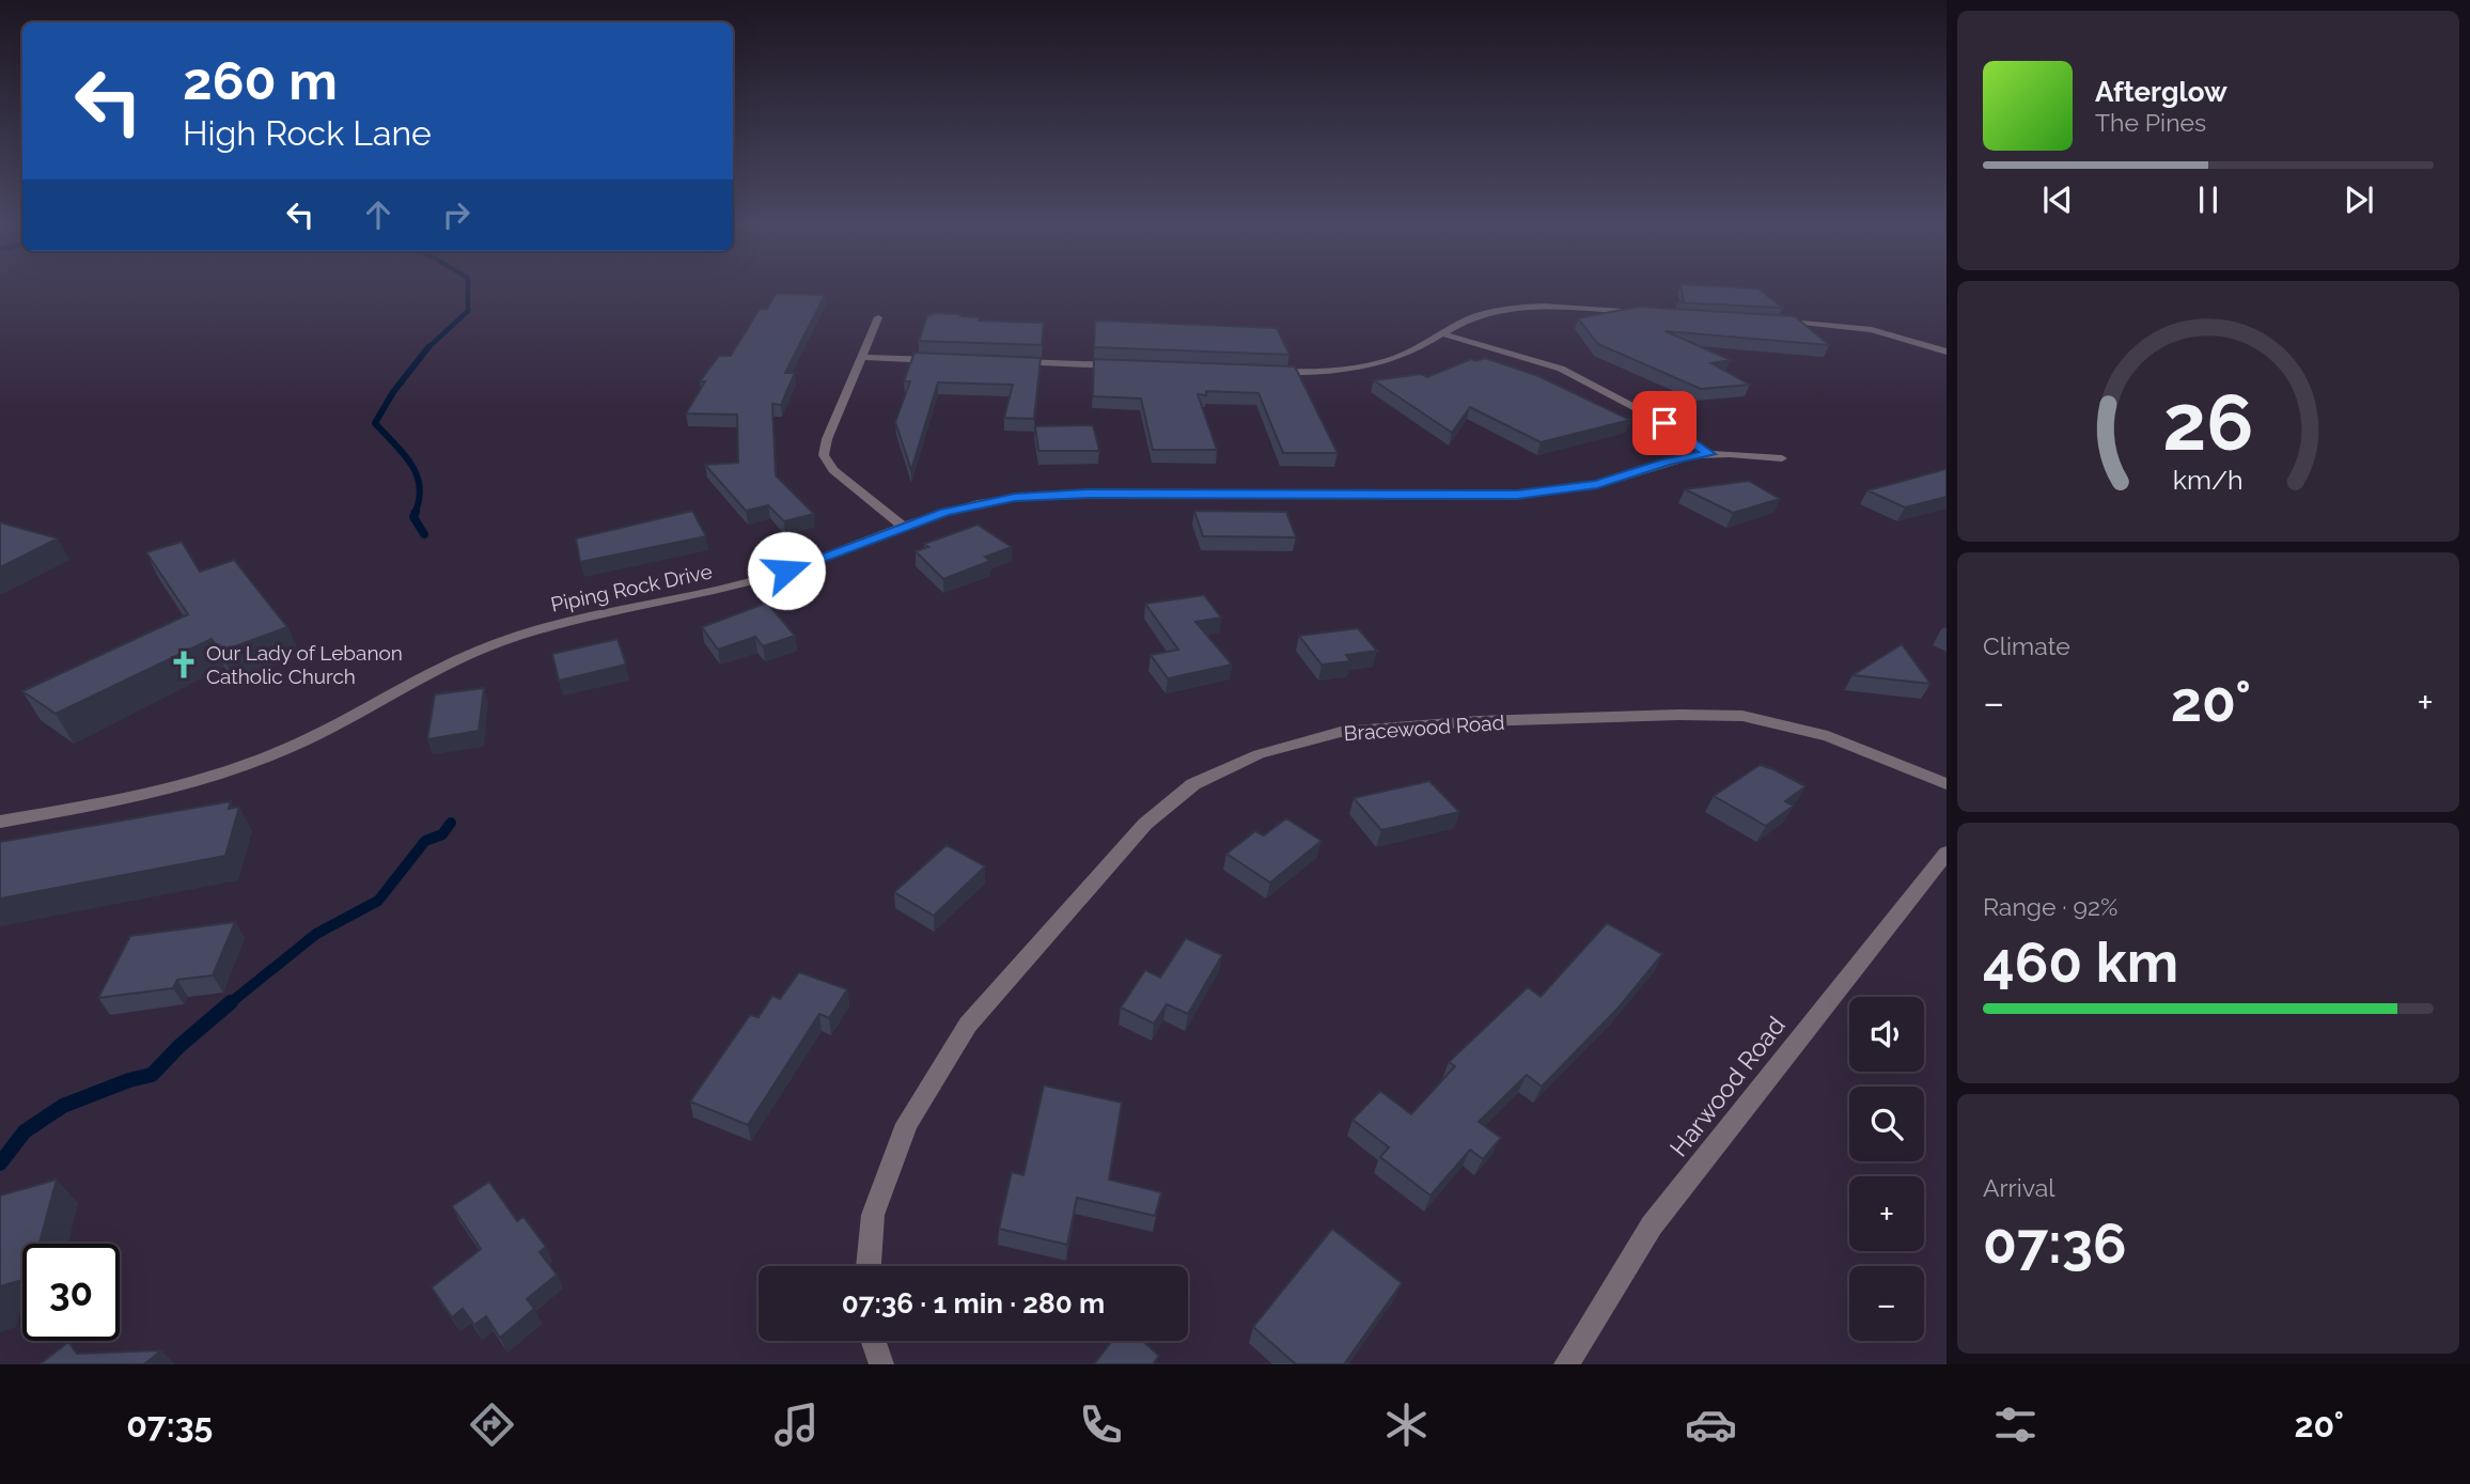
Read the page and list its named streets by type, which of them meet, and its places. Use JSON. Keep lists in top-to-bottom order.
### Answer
{
  "streets": {
    "street": ["Piping Rock Drive", "Bracewood Road", "Harwood Road"]
  },
  "places": {
    "church": ["Our Lady of Lebanon Catholic Church"]
  },
  "page": {
    "turn": ["260 m", "High Rock Lane"],
    "song": ["Afterglow", "The Pines"],
    "tile": [
      "Climate",
      ["Range · 92%", "460 km"],
      ["Arrival", "07:36"]
    ],
    "heat": ["−", "20°", "+"],
    "map_buttons": ["+", "−"],
    "limit": "30",
    "trip": "07:36 · 1 min · 280 m",
    "tabs": ["07:35", "20°"],
    "gauge": ["26", "km/h"]
  }
}
